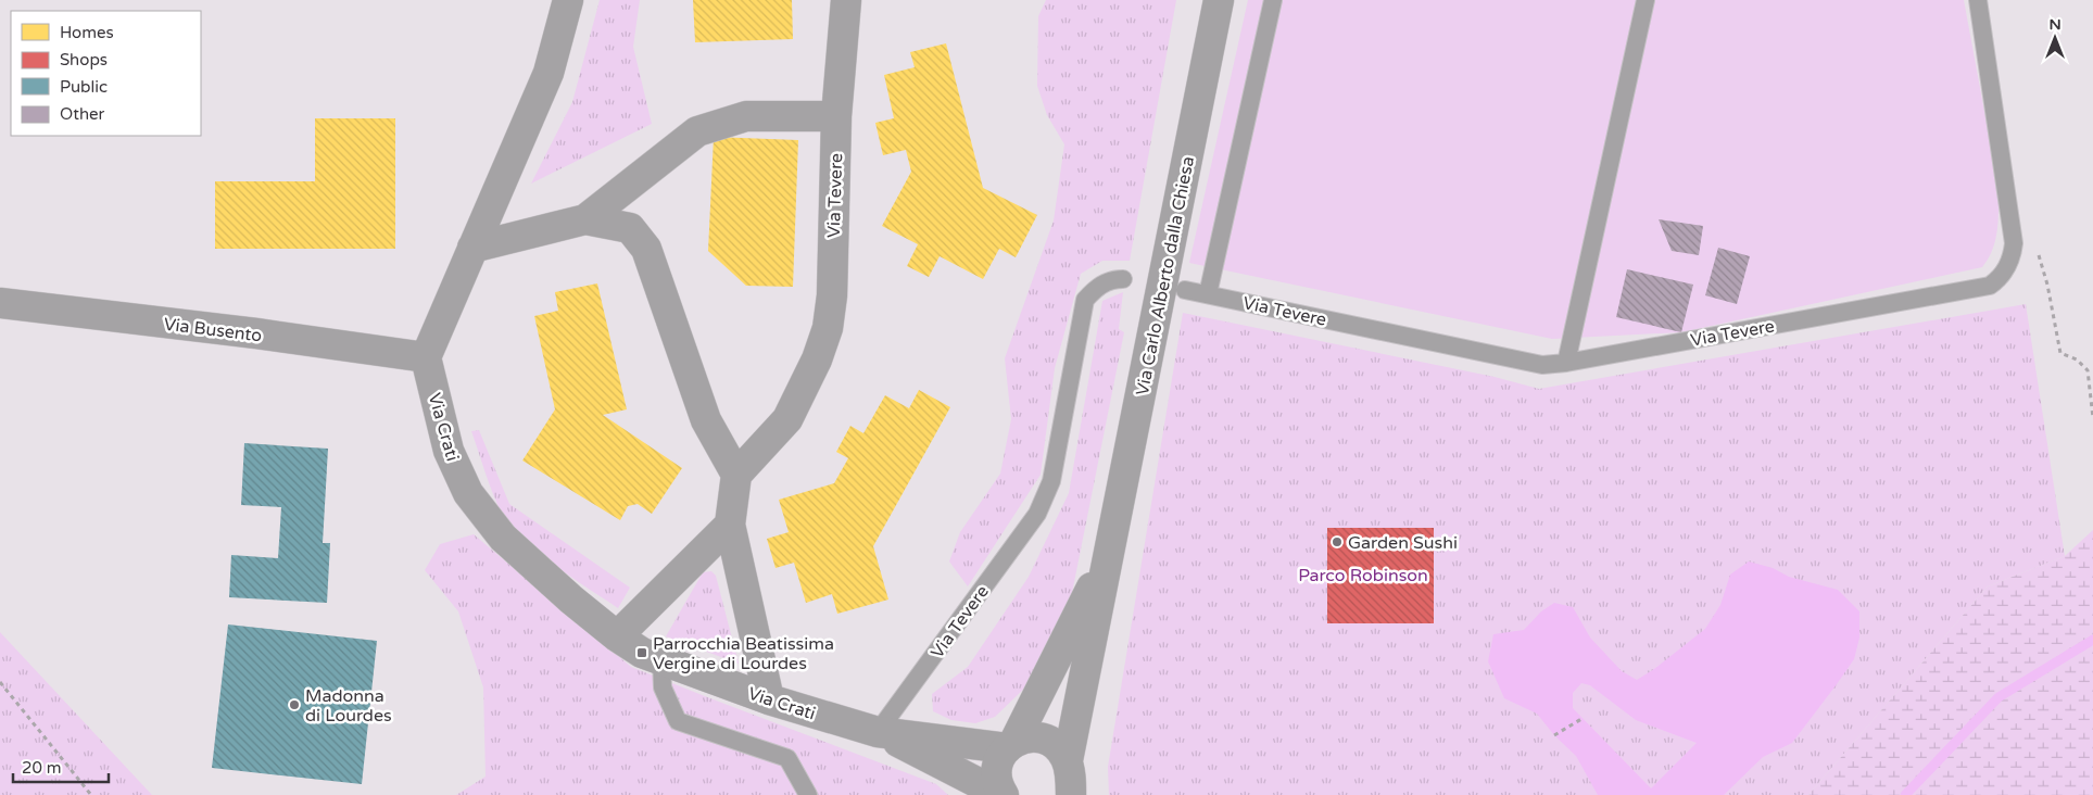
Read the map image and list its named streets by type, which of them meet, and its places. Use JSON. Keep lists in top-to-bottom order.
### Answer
{
  "streets": {
    "street": [
      "Via Tevere",
      "Via Carlo Alberto dalla Chiesa",
      "Via Busento",
      "Via Crati"
    ]
  },
  "crossings": [
    ["Via Tevere", "Via Crati"],
    ["Via Carlo Alberto dalla Chiesa", "Via Crati"],
    ["Via Busento", "Via Crati"]
  ],
  "parks": ["Parco Robinson"],
  "places": {
    "other": ["Garden Sushi", "Madonna di Lourdes"],
    "transit": ["Parrocchia Beatissima Vergine di Lourdes"]
  },
  "legend": [
    "Homes",
    "Shops",
    "Public",
    "Other"
  ],
  "scale_bar": "20 m",
  "north": "top"
}
